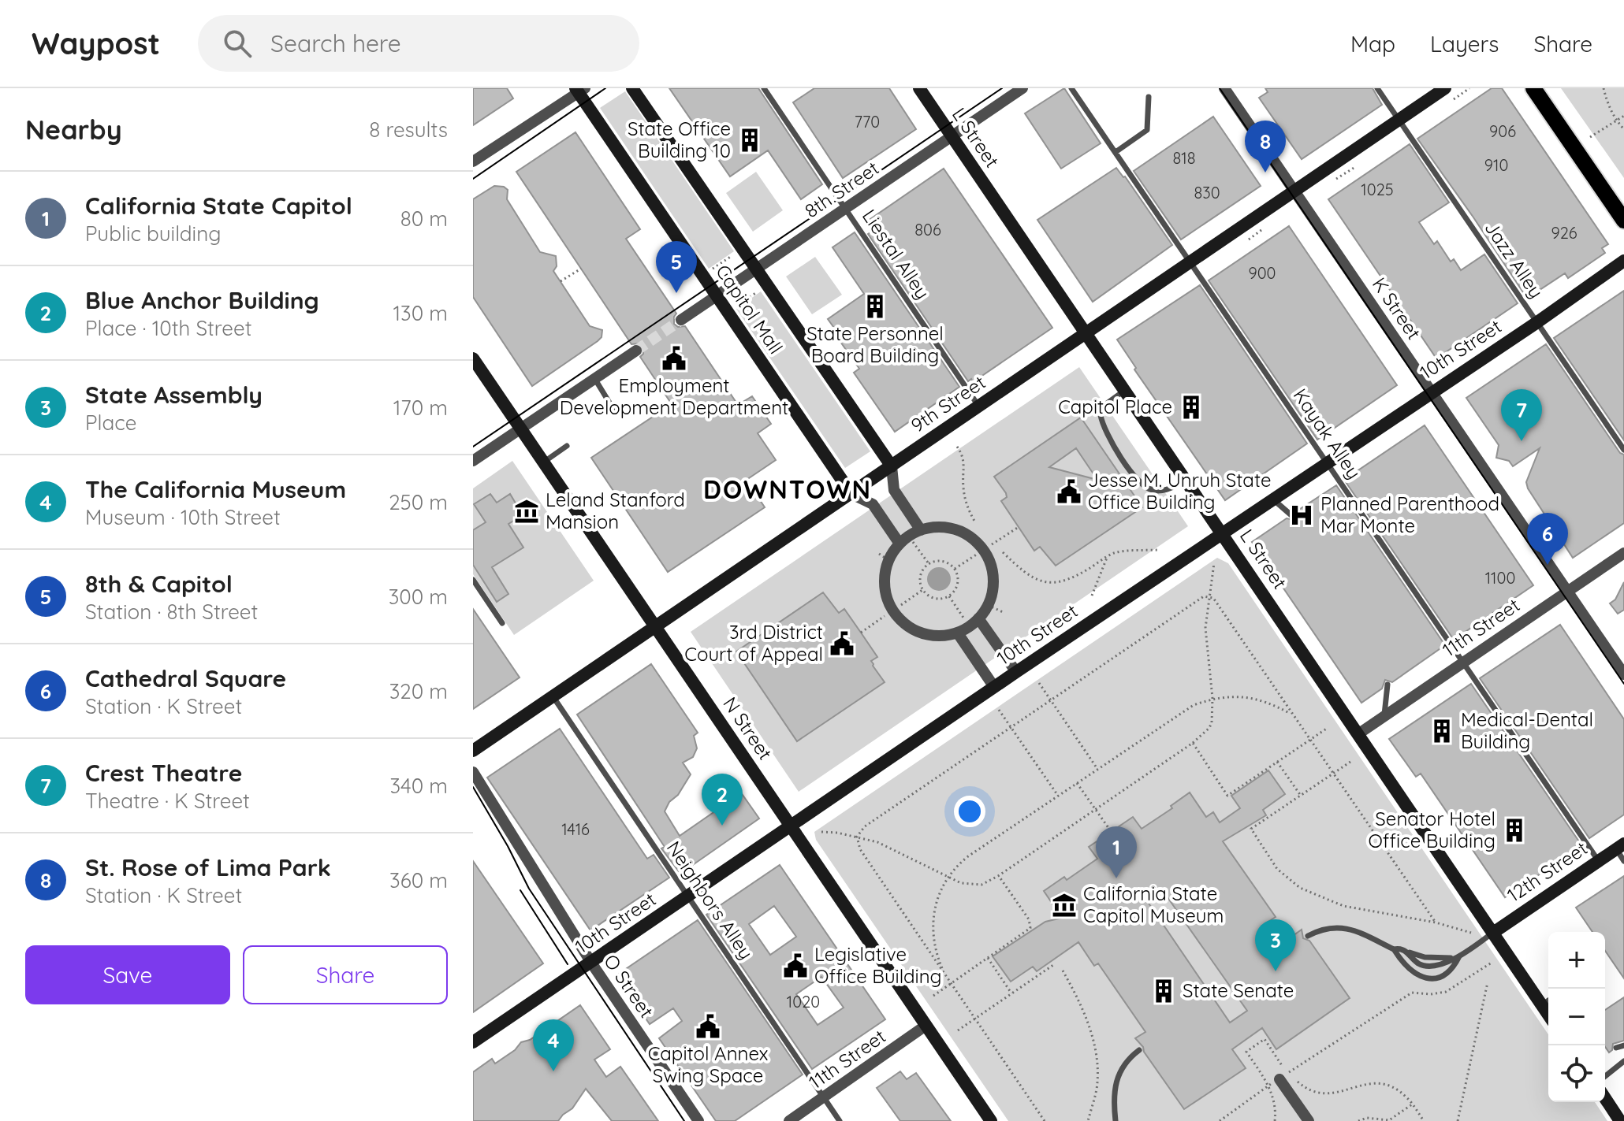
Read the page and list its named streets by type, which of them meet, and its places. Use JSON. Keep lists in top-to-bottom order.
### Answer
{
  "streets": {
    "main road": [
      "L Street",
      "Capitol Mall",
      "10th Street",
      "9th Street",
      "N Street",
      "12th Street"
    ],
    "street": [
      "8th Street",
      "K Street",
      "11th Street",
      "O Street"
    ],
    "lane": [
      "Liestal Alley",
      "Jazz Alley",
      "Kayak Alley",
      "Neighbors Alley"
    ]
  },
  "crossings": [
    ["L Street", "8th Street"],
    ["L Street", "10th Street"],
    ["L Street", "9th Street"],
    ["L Street", "11th Street"],
    ["L Street", "12th Street"],
    ["8th Street", "Liestal Alley"],
    ["8th Street", "Capitol Mall"],
    ["Liestal Alley", "9th Street"],
    ["Jazz Alley", "10th Street"],
    ["Jazz Alley", "9th Street"],
    ["K Street", "10th Street"],
    ["K Street", "9th Street"],
    ["K Street", "11th Street"],
    ["Capitol Mall", "9th Street"],
    ["10th Street", "Kayak Alley"],
    ["10th Street", "N Street"],
    ["10th Street", "Neighbors Alley"],
    ["10th Street", "O Street"],
    ["9th Street", "Kayak Alley"],
    ["9th Street", "N Street"],
    ["9th Street", "Neighbors Alley"],
    ["Kayak Alley", "11th Street"],
    ["Kayak Alley", "12th Street"],
    ["11th Street", "N Street"],
    ["11th Street", "Neighbors Alley"]
  ],
  "districts": ["DOWNTOWN"],
  "places": {
    "building": [
      "State Office Building 10",
      "State Personnel Board Building",
      "Capitol Place",
      "Medical-Dental Building",
      "Senator Hotel Office Building",
      "State Senate"
    ],
    "public building": [
      "Employment Development Department",
      "Jesse M. Unruh State Office Building",
      "3rd District Court of Appeal",
      "Legislative Office Building",
      "Capitol Annex Swing Space"
    ],
    "museum": ["Leland Stanford Mansion", "California State Capitol Museum"],
    "hospital": ["Planned Parenthood Mar Monte"]
  },
  "house_numbers": [
    "770",
    "906",
    "818",
    "910",
    "1025",
    "830",
    "806",
    "926",
    "900",
    "1100",
    "1416",
    "1020"
  ],
  "page": {
    "header": "Waypost",
    "search": "Search here",
    "nav": ["Map", "Layers", "Share"],
    "heading": ["Nearby", "8 results"],
    "pins": [
      "8",
      "5",
      "7",
      "6",
      "2",
      "1",
      "3",
      "4"
    ],
    "list": [
      {
        "mark": "1",
        "name": "California State Capitol",
        "note": "Public building",
        "value": "80 m"
      },
      {
        "mark": "2",
        "name": "Blue Anchor Building",
        "note": "Place · 10th Street",
        "value": "130 m"
      },
      {
        "mark": "3",
        "name": "State Assembly",
        "note": "Place",
        "value": "170 m"
      },
      {
        "mark": "4",
        "name": "The California Museum",
        "note": "Museum · 10th Street",
        "value": "250 m"
      },
      {
        "mark": "5",
        "name": "8th & Capitol",
        "note": "Station · 8th Street",
        "value": "300 m"
      },
      {
        "mark": "6",
        "name": "Cathedral Square",
        "note": "Station · K Street",
        "value": "320 m"
      },
      {
        "mark": "7",
        "name": "Crest Theatre",
        "note": "Theatre · K Street",
        "value": "340 m"
      },
      {
        "mark": "8",
        "name": "St. Rose of Lima Park",
        "note": "Station · K Street",
        "value": "360 m"
      }
    ],
    "buttons": ["Save", "Share"],
    "map_buttons": ["+", "−"]
  }
}
